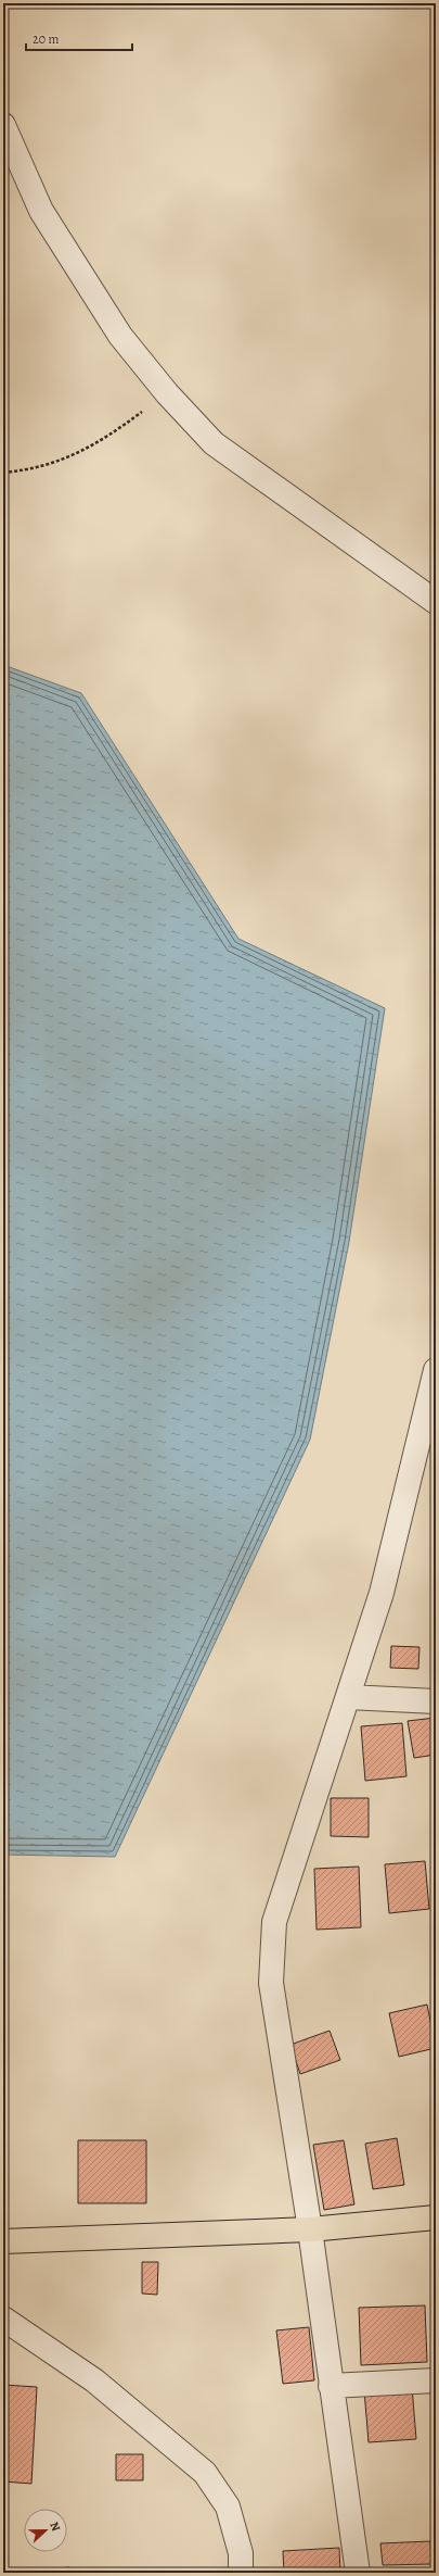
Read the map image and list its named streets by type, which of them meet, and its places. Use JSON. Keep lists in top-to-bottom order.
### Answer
{
  "scale_bar": "20 m",
  "north": "right"
}
